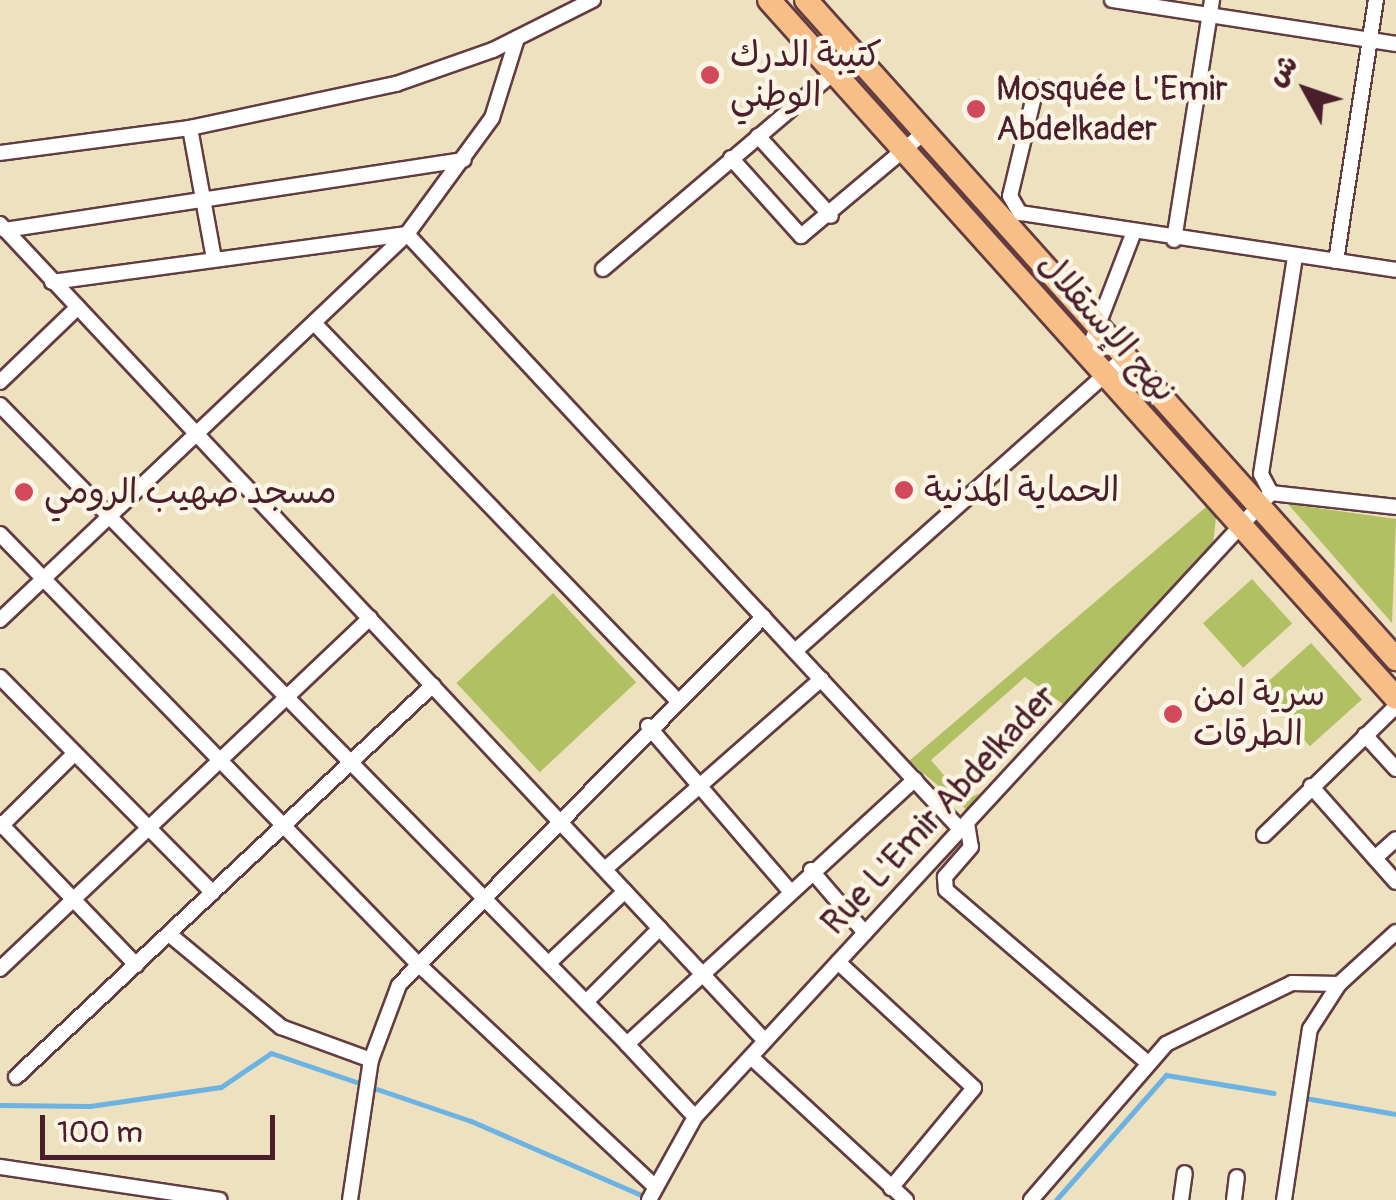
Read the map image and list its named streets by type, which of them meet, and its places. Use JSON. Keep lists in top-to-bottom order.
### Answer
{
  "streets": {
    "main road": ["نهج الإستقلال"],
    "street": ["Rue L'Emir Abdelkader"]
  },
  "crossings": [
    ["نهج الإستقلال", "Rue L'Emir Abdelkader"]
  ],
  "places": [
    "كتيبة الدرك الوطني",
    "Mosquée L'Emir Abdelkader",
    "الحماية المدنية",
    "مسجد صهيب الرومي",
    "سرية امن الطرقات"
  ],
  "scale_bar": "100 m",
  "north": "top left"
}
